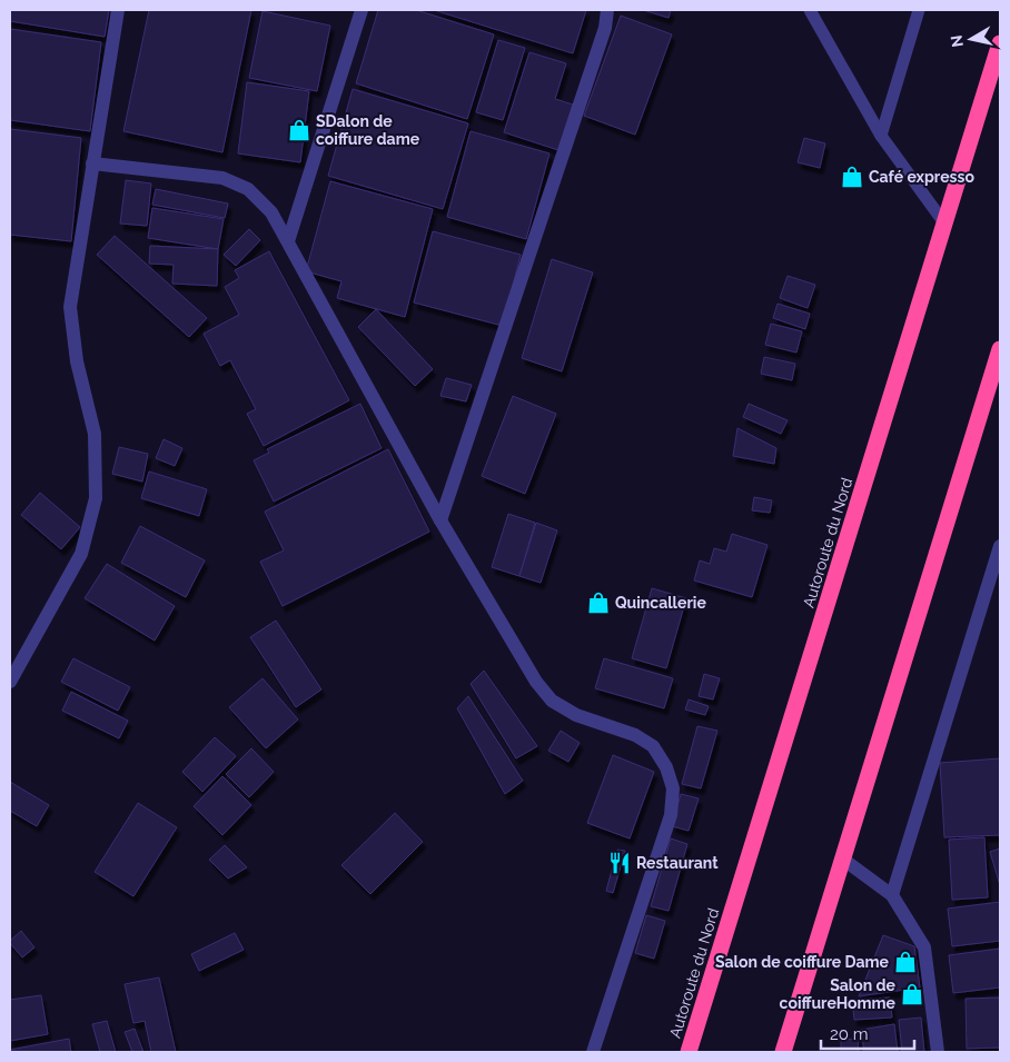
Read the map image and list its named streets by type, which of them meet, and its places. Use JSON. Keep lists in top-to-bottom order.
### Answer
{
  "streets": {
    "highway": ["Autoroute du Nord"]
  },
  "places": {
    "shop": [
      "SDalon de coiffure dame",
      "Café expresso",
      "Quincallerie",
      "Salon de coiffure Dame",
      "Salon de coiffureHomme"
    ],
    "restaurant": ["Restaurant"]
  },
  "scale_bar": "20 m",
  "north": "left"
}
